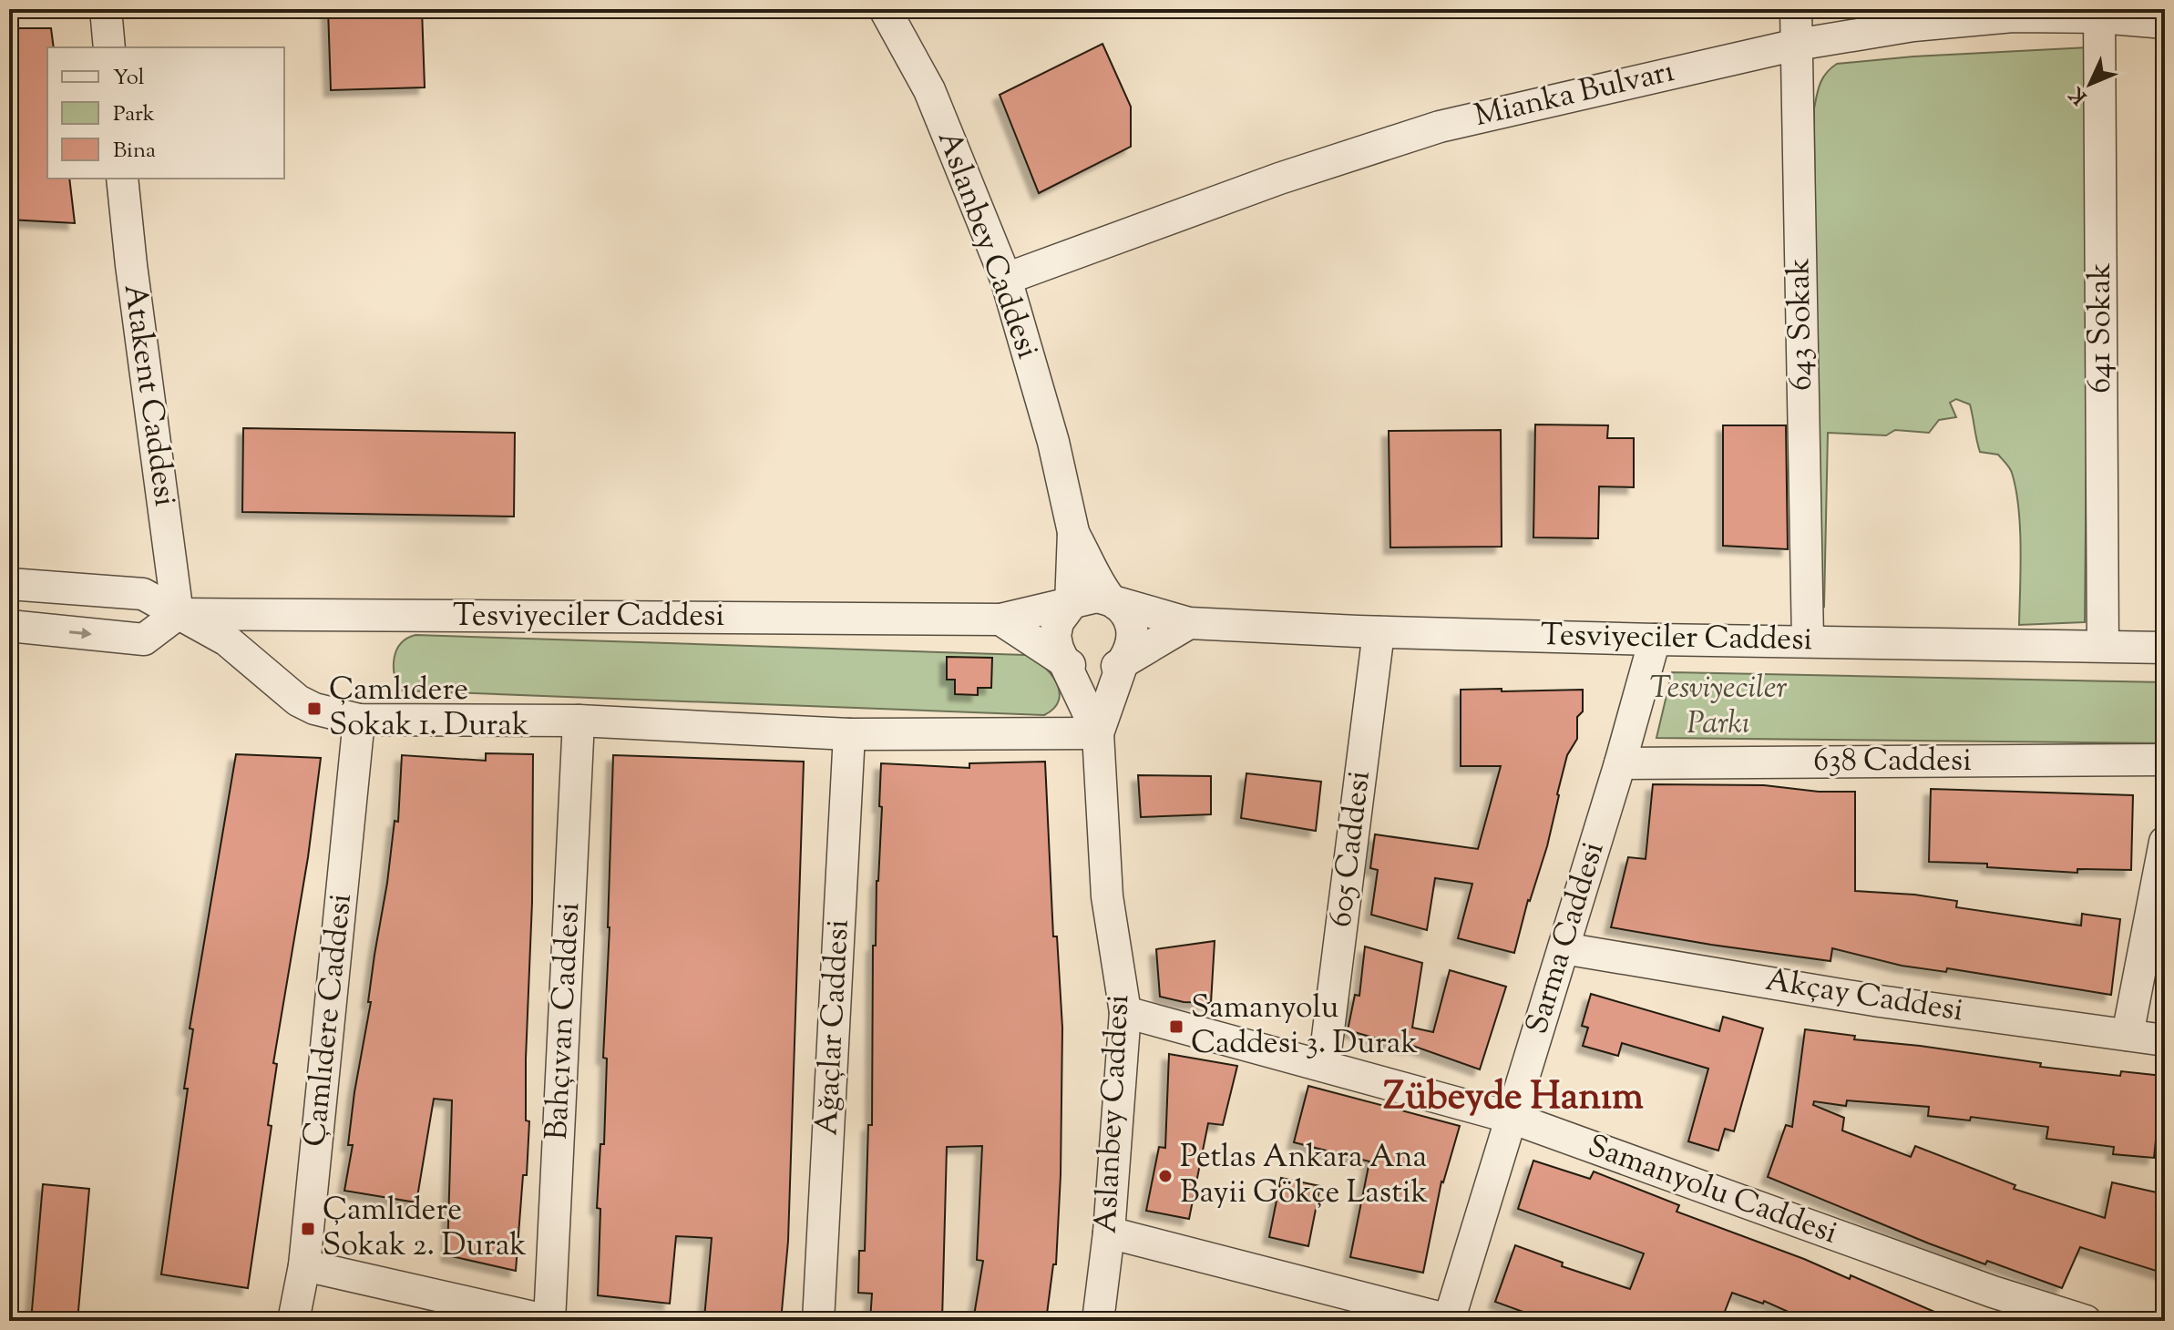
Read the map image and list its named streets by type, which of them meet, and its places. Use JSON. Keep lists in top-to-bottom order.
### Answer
{
  "streets": {
    "street": [
      "Mianka Bulvarı",
      "Aslanbey Caddesi",
      "643 Sokak",
      "641 Sokak",
      "Atakent Caddesi",
      "Tesviyeciler Caddesi",
      "638 Caddesi",
      "605 Caddesi",
      "Sarma Caddesi",
      "Akçay Caddesi",
      "Çamlıdere Caddesi",
      "Bahçıvan Caddesi",
      "Ağaçlar Caddesi",
      "Samanyolu Caddesi"
    ]
  },
  "crossings": [
    ["Mianka Bulvarı", "Aslanbey Caddesi"],
    ["Mianka Bulvarı", "643 Sokak"],
    ["Mianka Bulvarı", "641 Sokak"],
    ["Aslanbey Caddesi", "Samanyolu Caddesi"],
    ["643 Sokak", "Tesviyeciler Caddesi"],
    ["641 Sokak", "Tesviyeciler Caddesi"],
    ["Atakent Caddesi", "Tesviyeciler Caddesi"],
    ["Tesviyeciler Caddesi", "605 Caddesi"],
    ["Tesviyeciler Caddesi", "Sarma Caddesi"],
    ["638 Caddesi", "Sarma Caddesi"],
    ["605 Caddesi", "Samanyolu Caddesi"],
    ["Sarma Caddesi", "Akçay Caddesi"],
    ["Sarma Caddesi", "Samanyolu Caddesi"]
  ],
  "districts": ["Zübeyde Hanım"],
  "parks": ["Tesviyeciler Parkı"],
  "places": {
    "transit": ["Çamlıdere Sokak 1. Durak", "Samanyolu Caddesi 3. Durak", "Çamlıdere Sokak 2. Durak"],
    "other": ["Petlas Ankara Ana Bayii Gökçe Lastik"]
  },
  "legend": ["Yol", "Park", "Bina"],
  "north": "bottom left"
}
